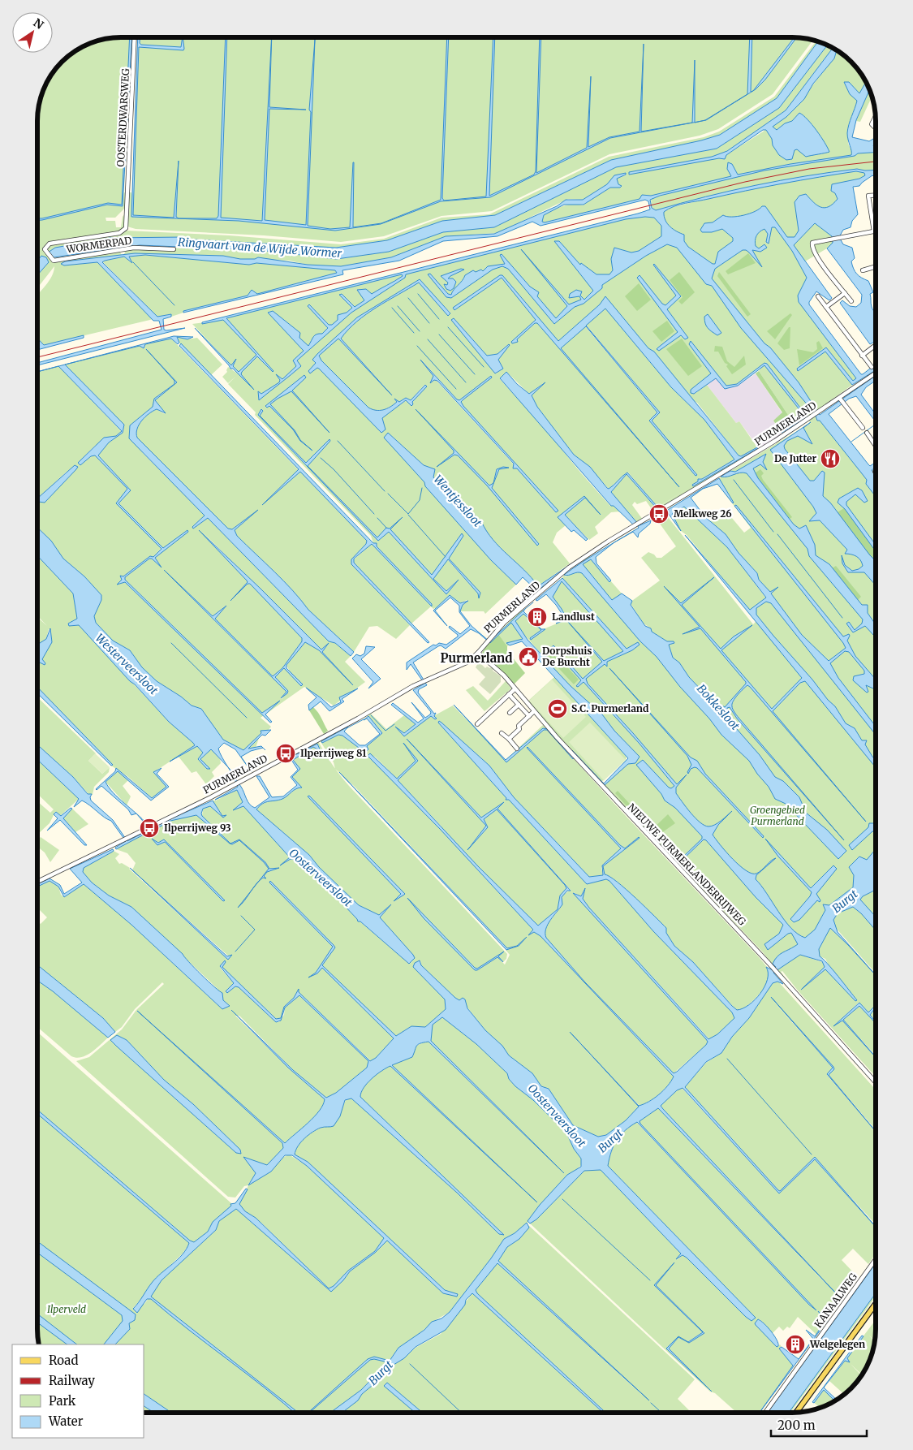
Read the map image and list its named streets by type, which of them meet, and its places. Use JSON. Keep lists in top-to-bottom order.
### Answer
{
  "streets": {
    "street": [
      "OOSTERDWARSWEG",
      "WORMERPAD",
      "PURMERLAND",
      "NIEUWE PURMERLANDERRIJWEG",
      "KANAALWEG"
    ]
  },
  "crossings": [
    ["OOSTERDWARSWEG", "WORMERPAD"],
    ["PURMERLAND", "NIEUWE PURMERLANDERRIJWEG"]
  ],
  "districts": ["Purmerland"],
  "water": [
    "Ringvaart van de Wijde Wormer",
    "Wentjessloot",
    "Westerveersloot",
    "Bokkesloot",
    "Oosterveersloot",
    "Burgt"
  ],
  "parks": ["Groengebied Purmerland", "Ilperveld"],
  "places": {
    "restaurant": ["De Jutter"],
    "bus stop": ["Melkweg 26", "Ilperrijweg 81", "Ilperrijweg 93"],
    "building": ["Landlust", "Welgelegen"],
    "public building": ["Dorpshuis De Burcht"],
    "sports": ["S.C. Purmerland"]
  },
  "legend": [
    "Road",
    "Railway",
    "Park",
    "Water"
  ],
  "scale_bar": "200 m",
  "north": "top right"
}
